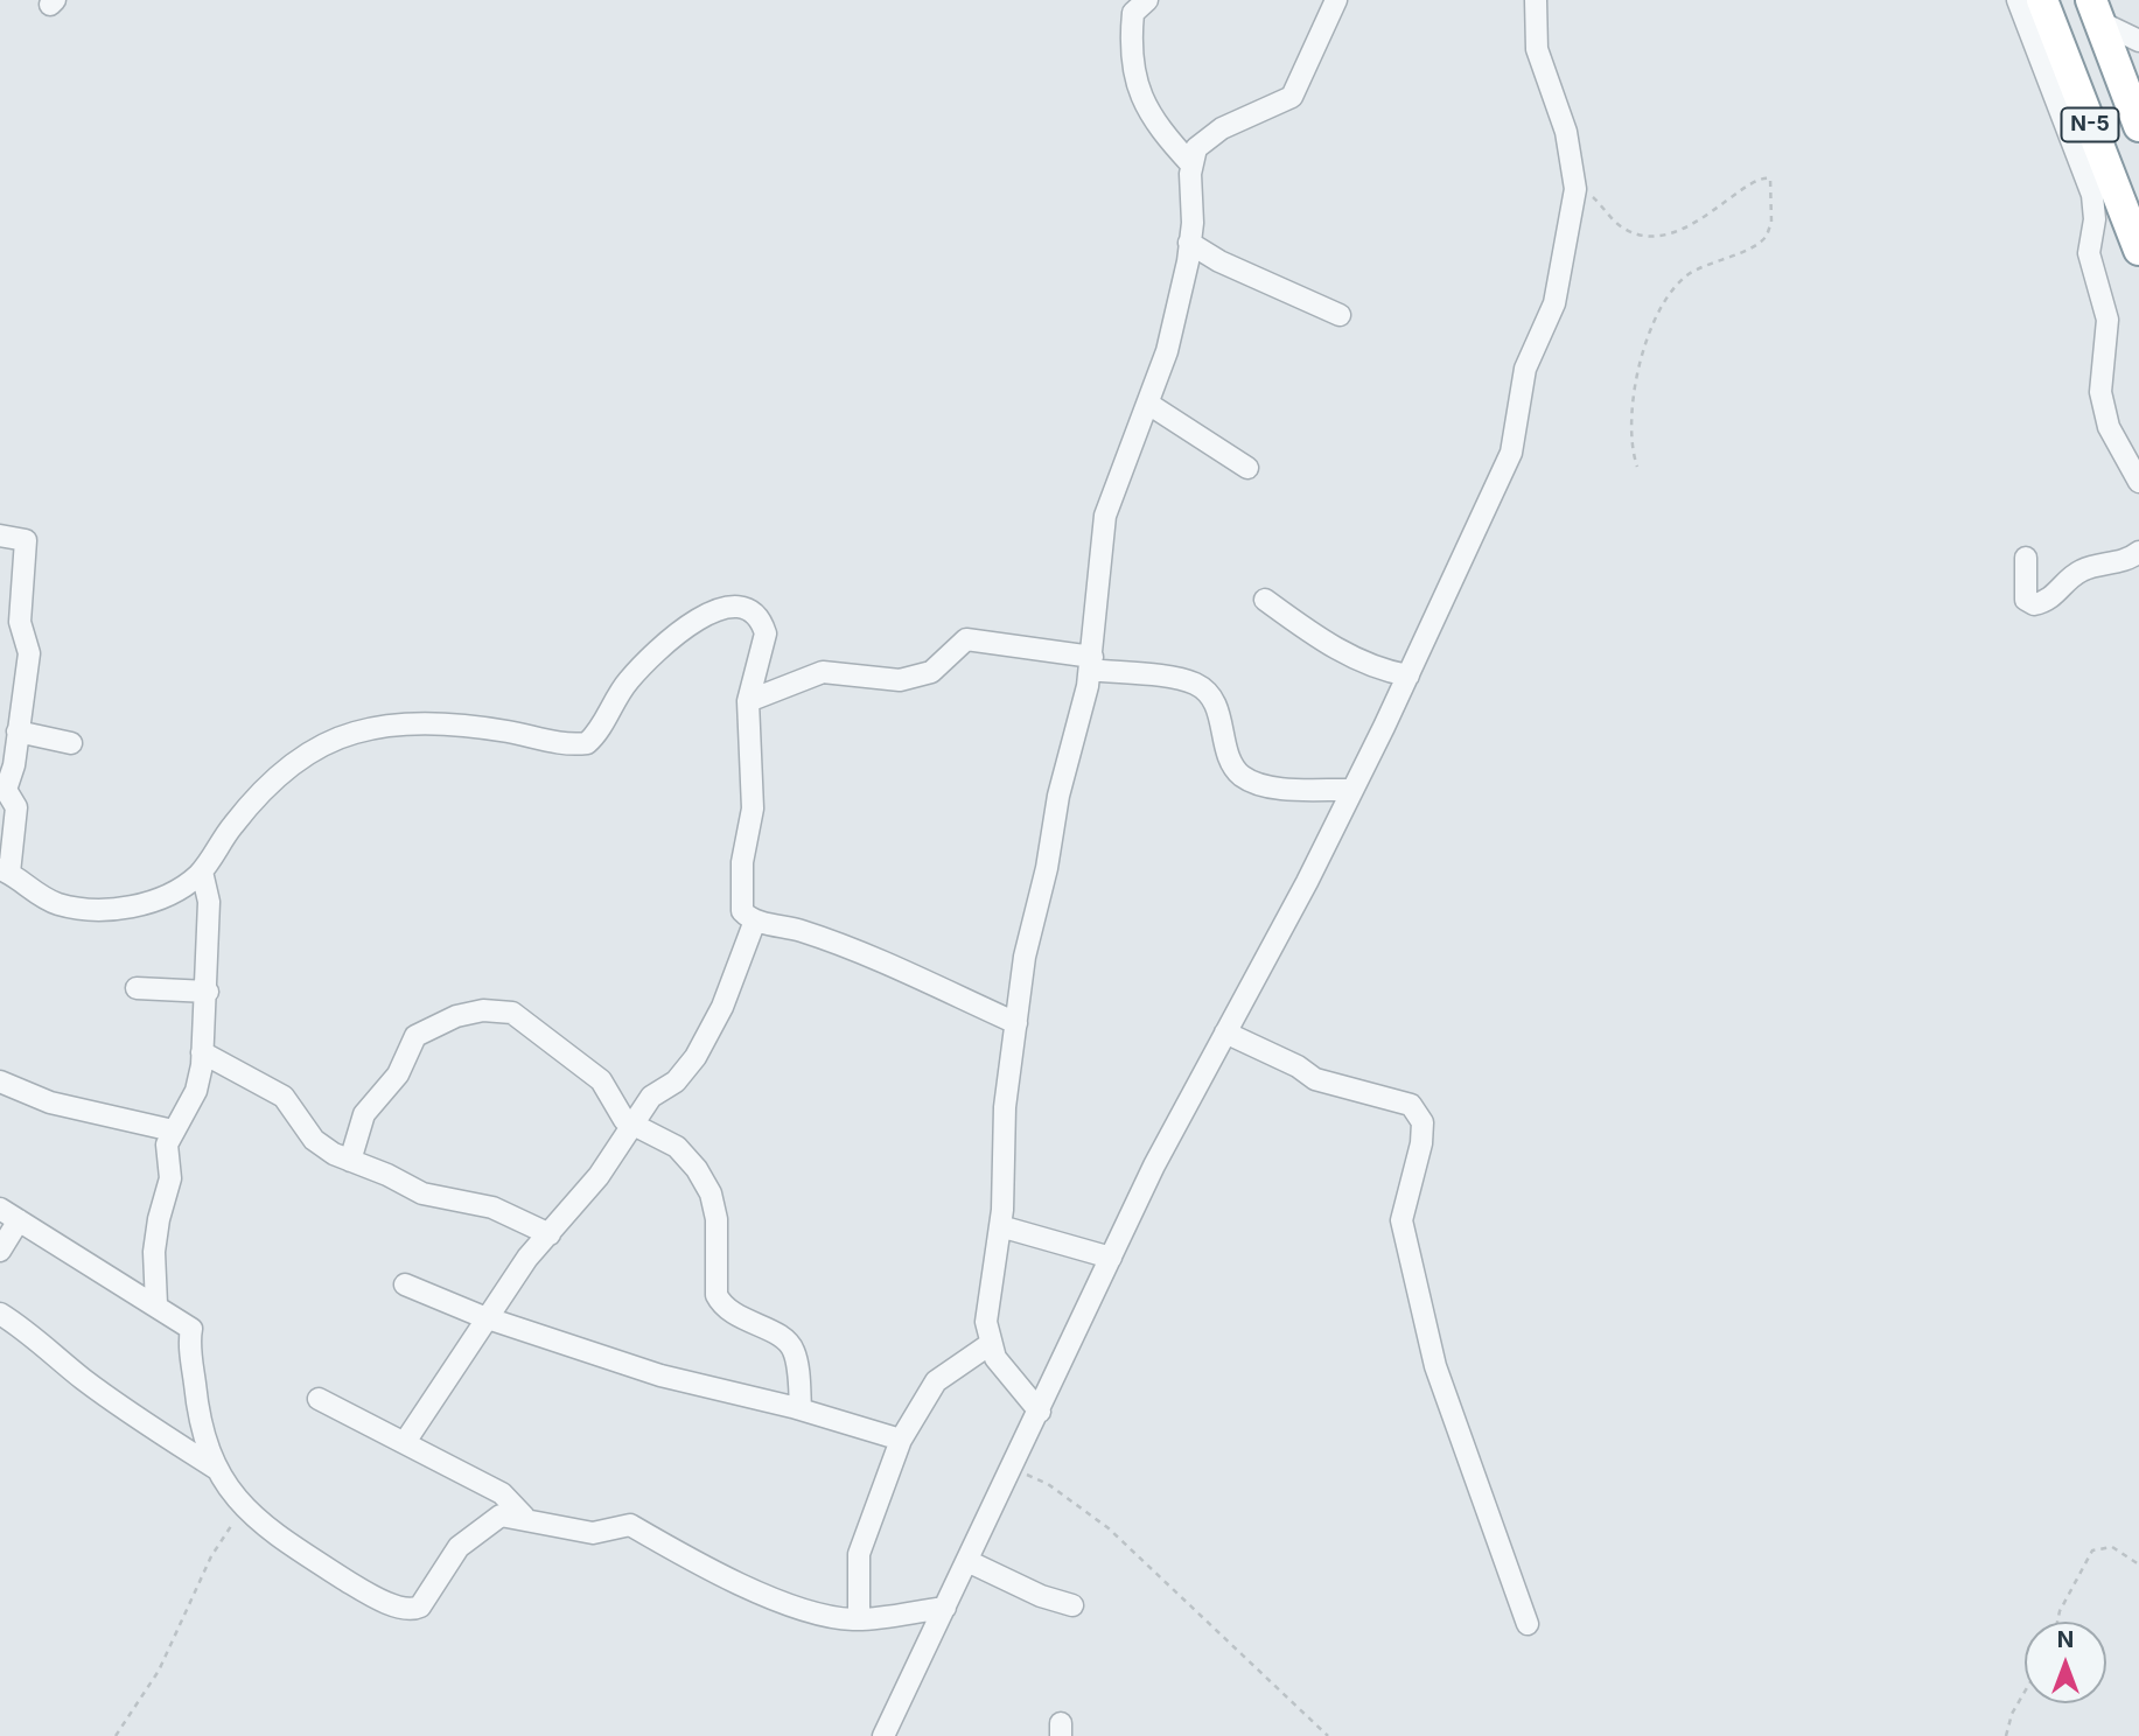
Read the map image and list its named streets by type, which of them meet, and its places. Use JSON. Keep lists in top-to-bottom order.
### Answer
{
  "streets": {
    "highway": ["N-5"]
  },
  "north": "top"
}
